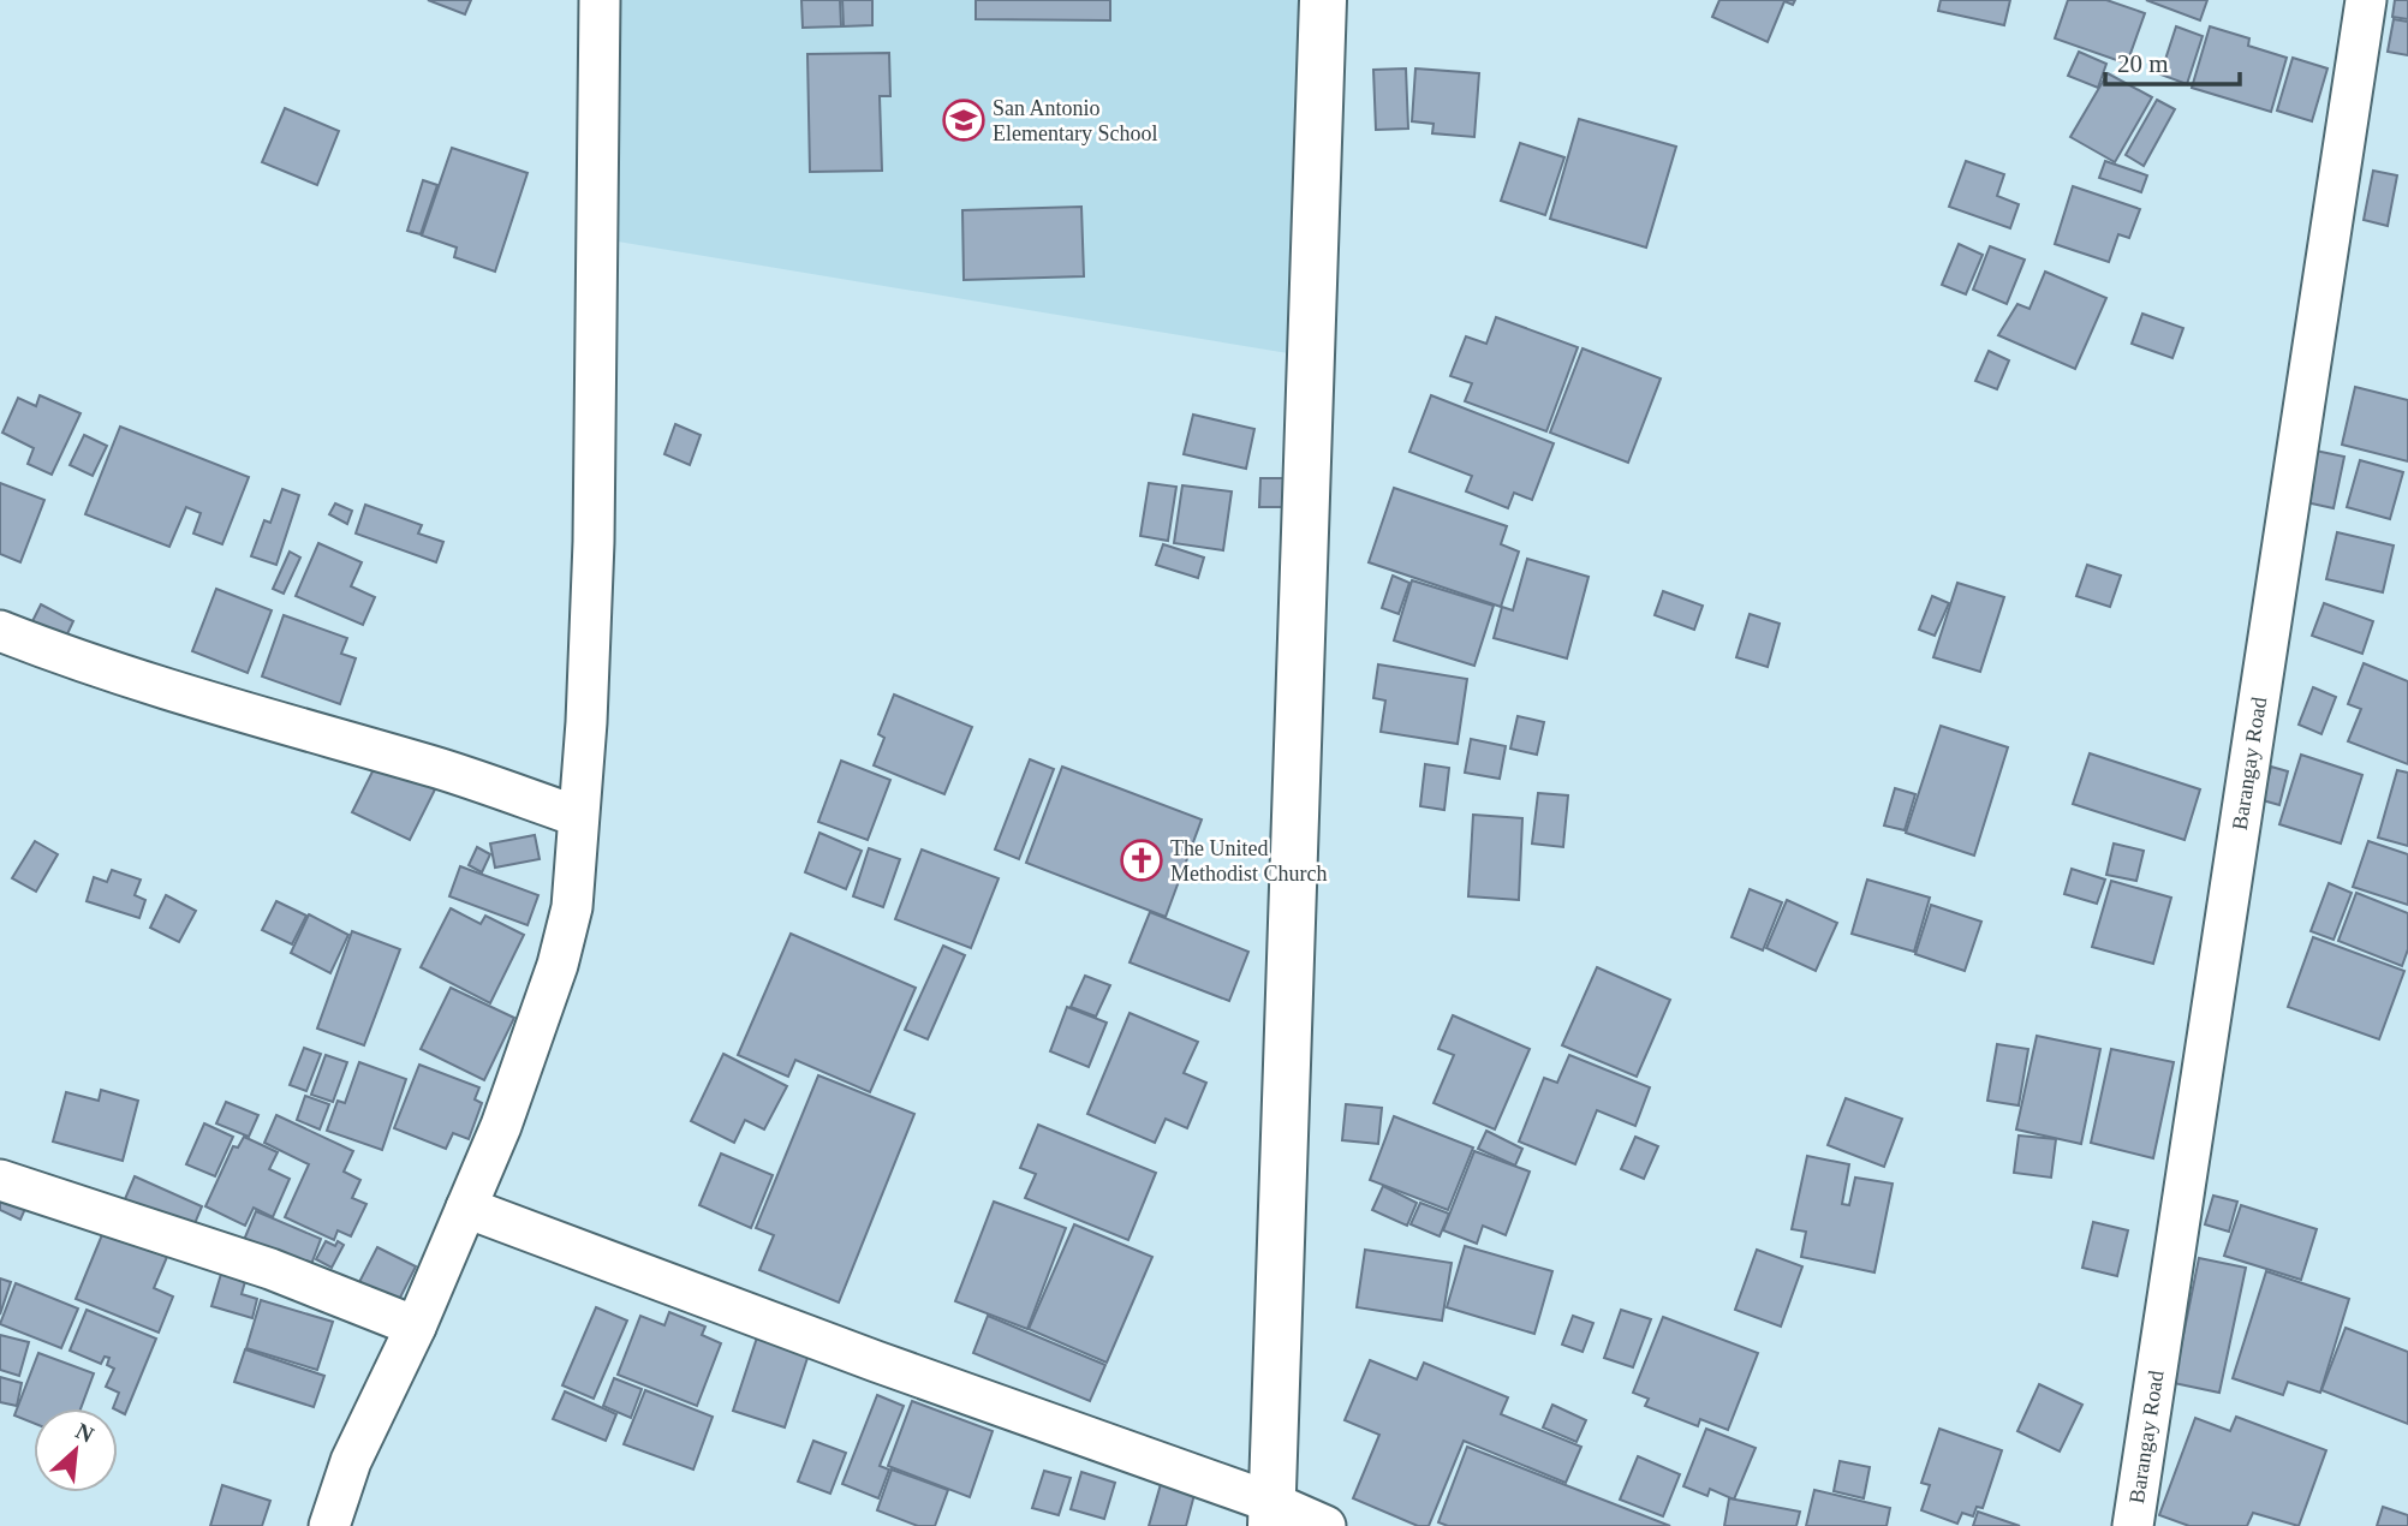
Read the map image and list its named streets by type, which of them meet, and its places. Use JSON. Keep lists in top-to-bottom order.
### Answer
{
  "streets": {
    "street": ["Barangay Road"]
  },
  "places": {
    "school or university": ["San Antonio Elementary School"],
    "church": ["The United Methodist Church"]
  },
  "scale_bar": "20 m",
  "north": "top right"
}
